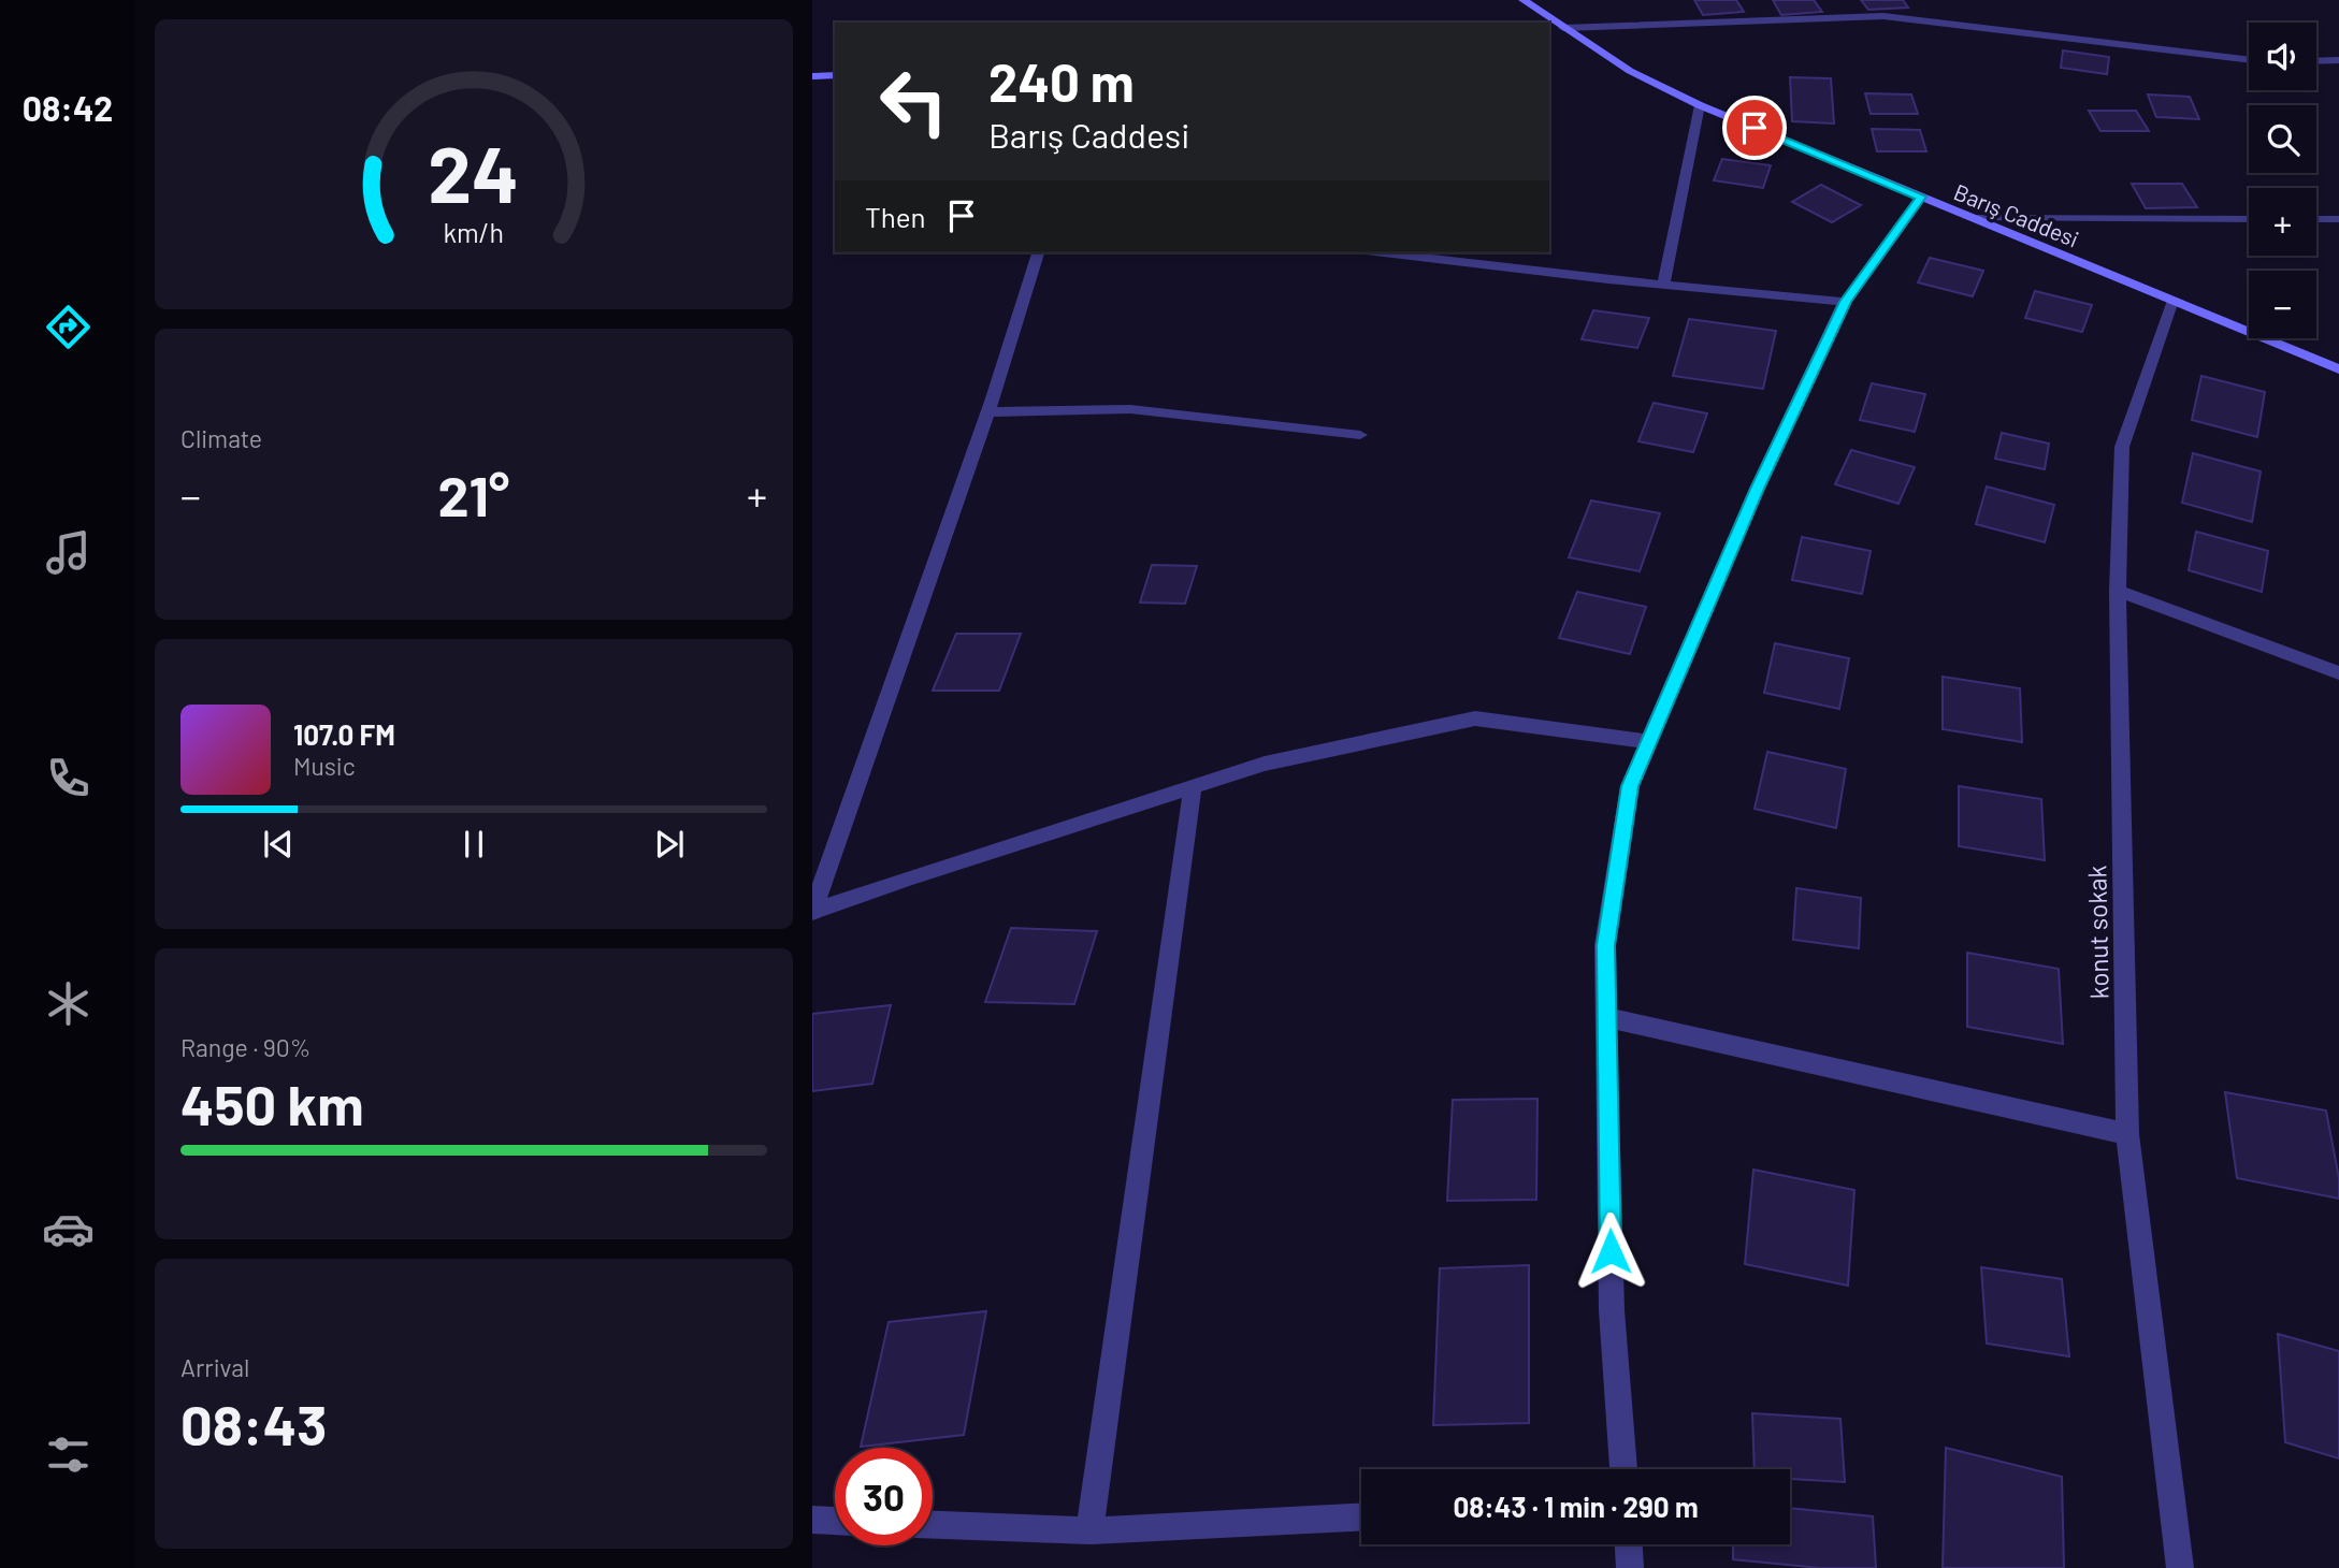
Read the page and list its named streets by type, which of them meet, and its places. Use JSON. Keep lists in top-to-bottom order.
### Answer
{
  "streets": {
    "street": ["Barış Caddesi", "konut sokak"]
  },
  "crossings": [
    ["Barış Caddesi", "konut sokak"]
  ],
  "page": {
    "tabs": "08:42",
    "map_buttons": ["+", "−"],
    "turn": ["240 m", "Barış Caddesi"],
    "then": "Then",
    "tile": [
      "Climate",
      ["Range · 90%", "450 km"],
      ["Arrival", "08:43"]
    ],
    "heat": ["−", "21°", "+"],
    "song": ["107.0 FM", "Music"],
    "limit": "30",
    "trip": "08:43 · 1 min · 290 m",
    "gauge": ["24", "km/h"]
  }
}
